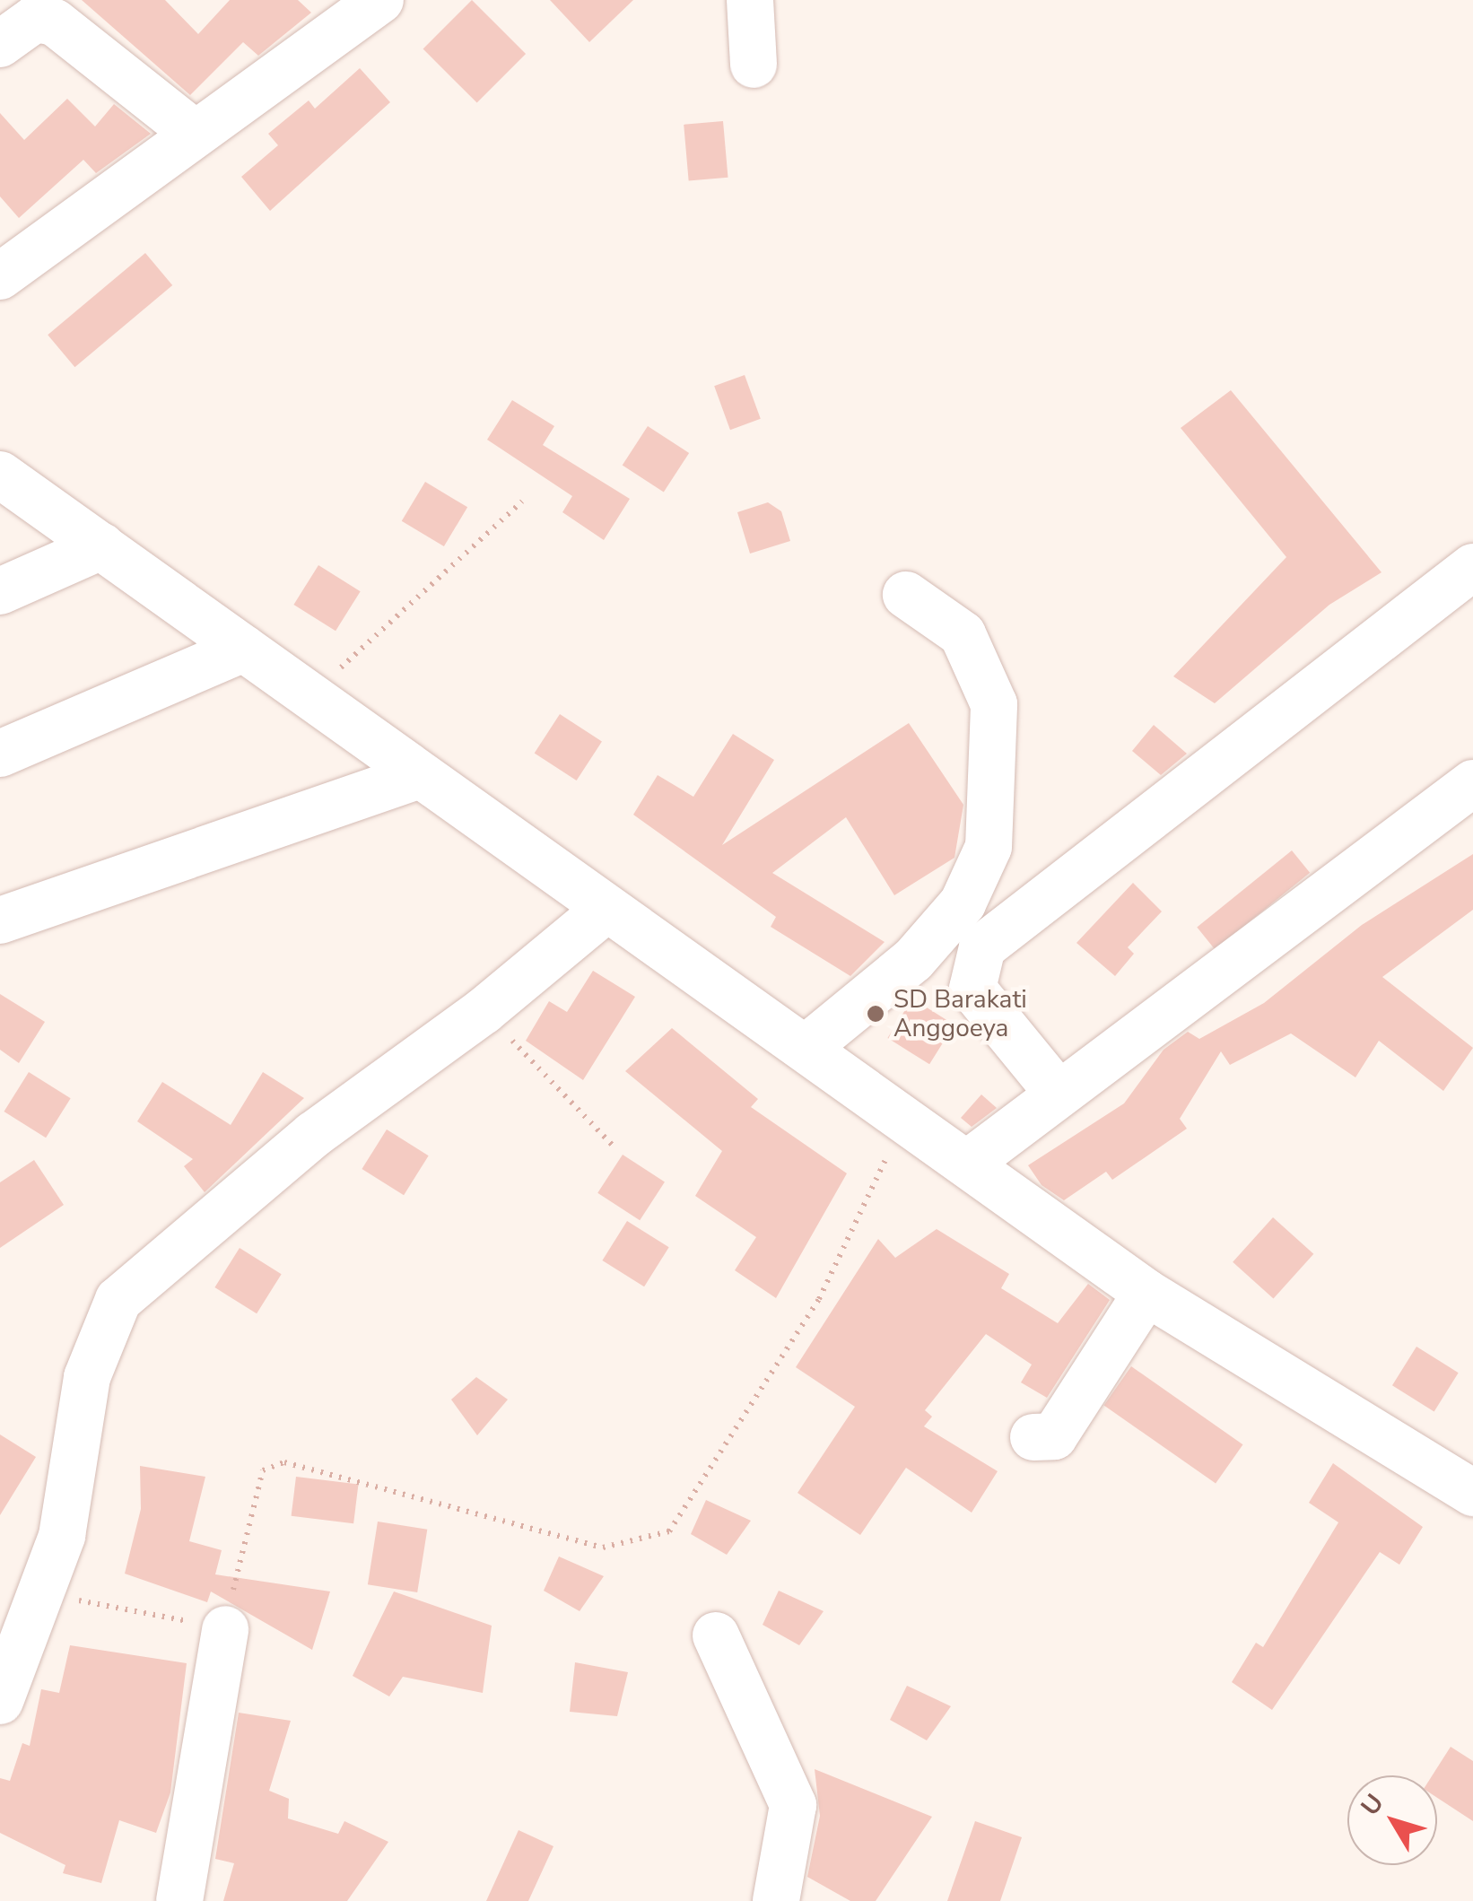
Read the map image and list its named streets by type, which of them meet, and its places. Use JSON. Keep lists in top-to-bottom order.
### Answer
{
  "places": ["SD Barakati Anggoeya"],
  "north": "top left"
}
